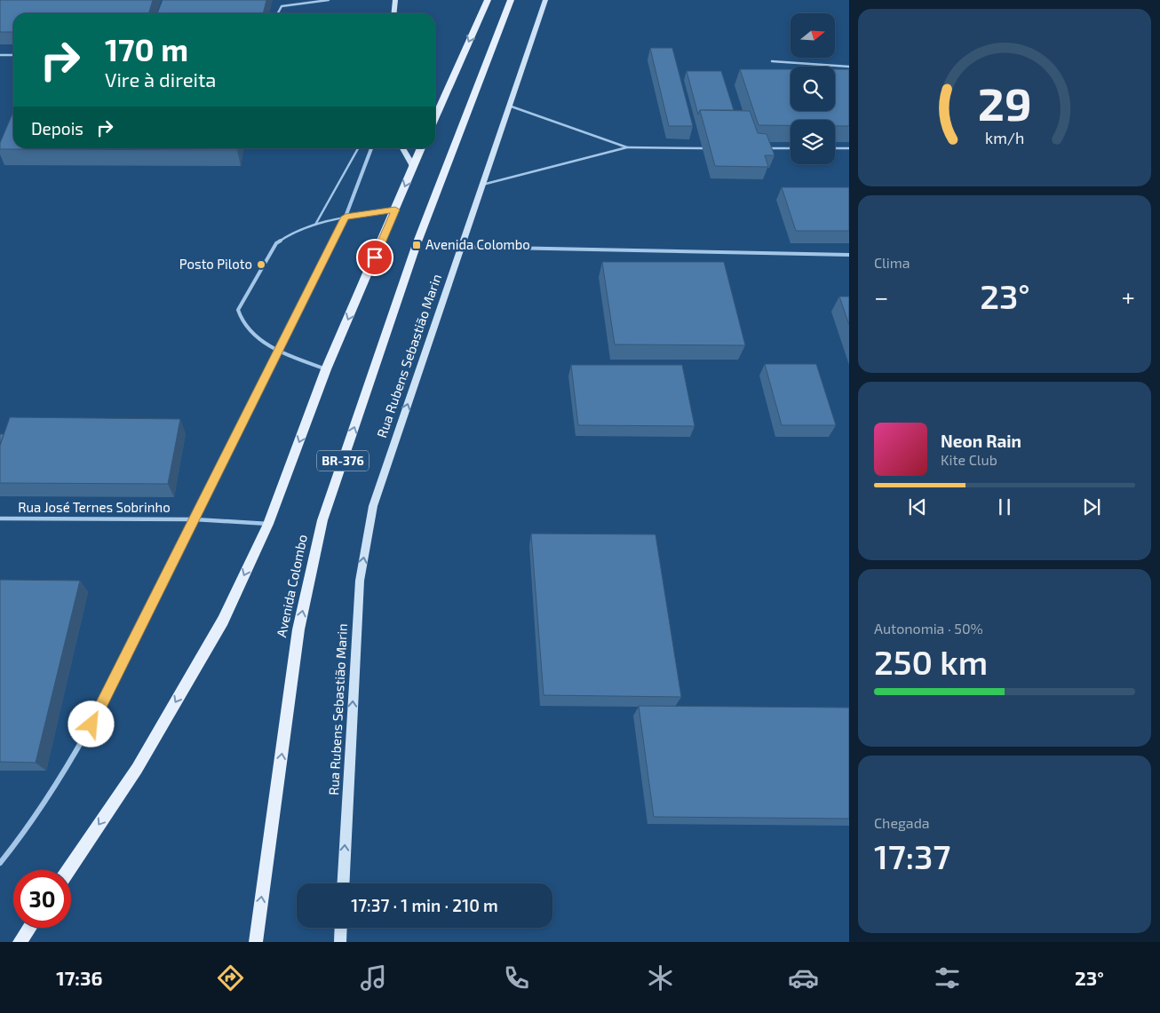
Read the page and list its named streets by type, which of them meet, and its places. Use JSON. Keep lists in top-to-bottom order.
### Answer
{
  "streets": {
    "main road": ["BR-376", "Avenida Colombo"],
    "street": ["Rua Rubens Sebastião Marin", "Rua José Ternes Sobrinho"]
  },
  "one_way": ["Rua Rubens Sebastião Marin"],
  "places": {
    "transit": ["Avenida Colombo"],
    "other": ["Posto Piloto"]
  },
  "north": "right",
  "page": {
    "turn": ["170 m", "Vire à direita"],
    "then": "Depois",
    "tile": [
      "Clima",
      ["Autonomia · 50%", "250 km"],
      ["Chegada", "17:37"]
    ],
    "heat": ["−", "23°", "+"],
    "song": ["Neon Rain", "Kite Club"],
    "limit": "30",
    "trip": "17:37 · 1 min · 210 m",
    "tabs": ["17:36", "23°"],
    "gauge": ["29", "km/h"]
  }
}
